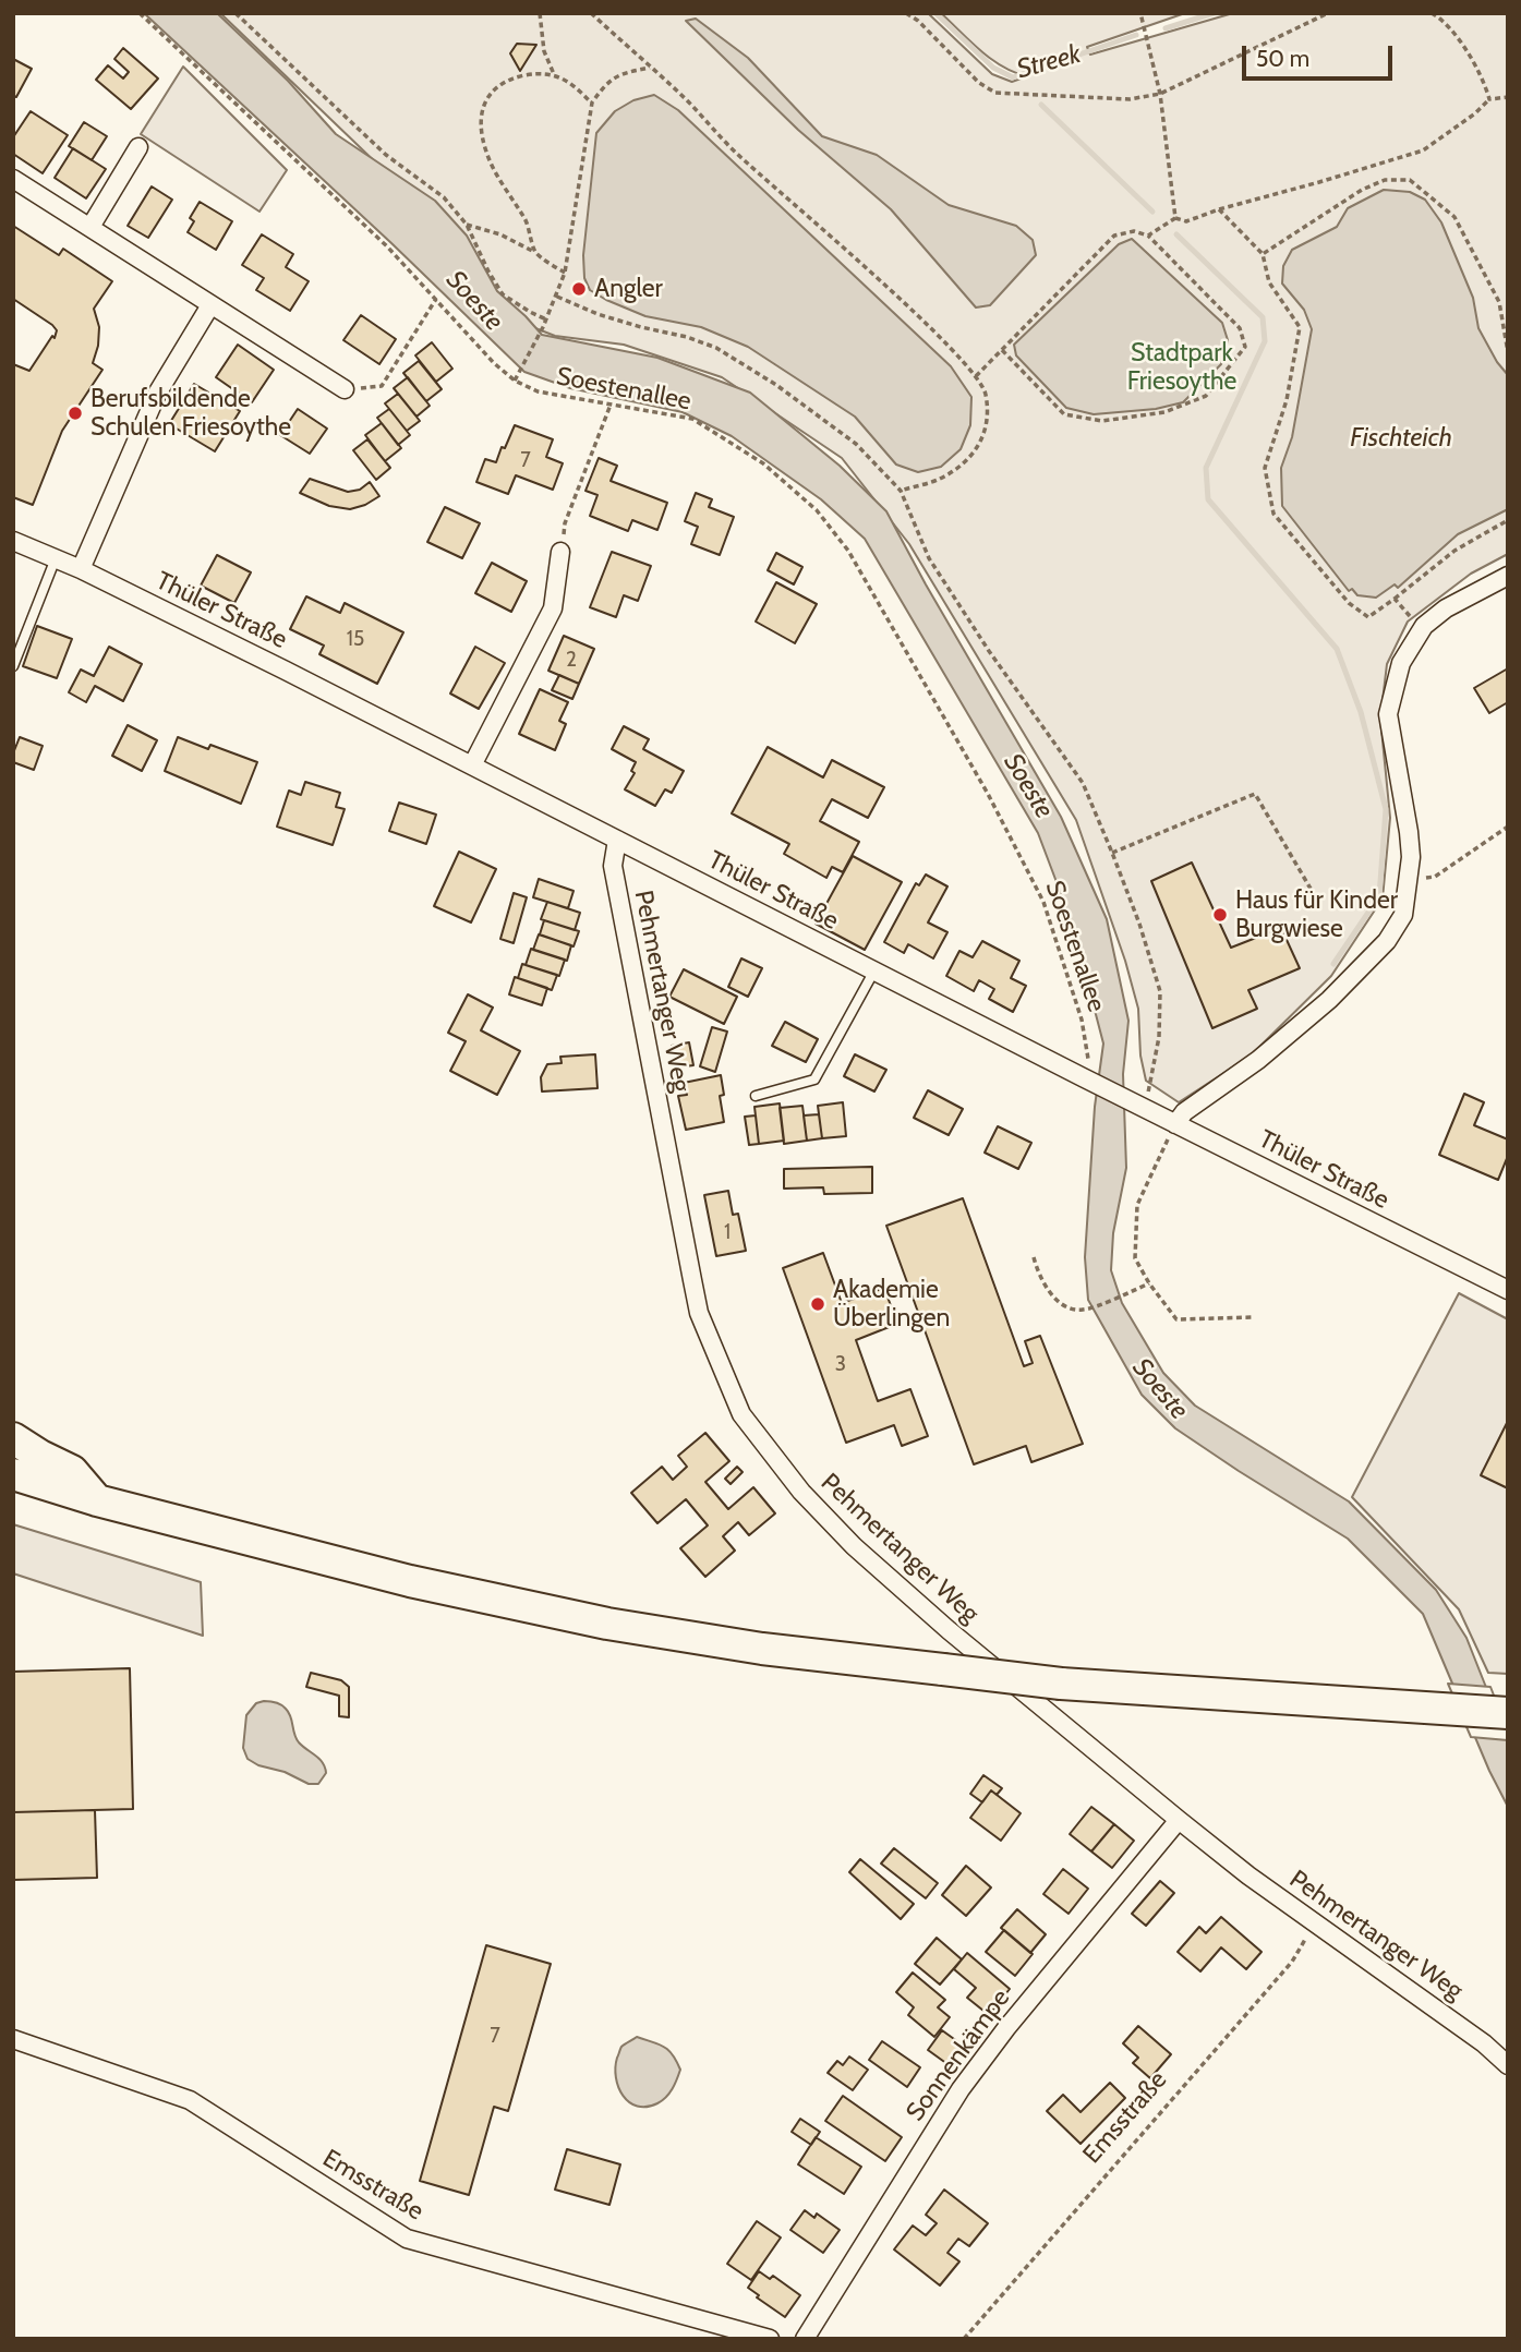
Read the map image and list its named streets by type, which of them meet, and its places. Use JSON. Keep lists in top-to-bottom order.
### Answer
{
  "streets": {
    "street": [
      "Thüler Straße",
      "Pehmertanger Weg",
      "Sonnenkämpe",
      "Emsstraße"
    ],
    "path": ["Soestenallee"]
  },
  "crossings": [
    ["Soestenallee", "Thüler Straße"],
    ["Thüler Straße", "Pehmertanger Weg"],
    ["Pehmertanger Weg", "Sonnenkämpe"],
    ["Pehmertanger Weg", "Emsstraße"]
  ],
  "water": ["Streek", "Soeste", "Fischteich"],
  "parks": ["Stadtpark Friesoythe"],
  "places": [
    "Angler",
    "Berufsbildende Schulen Friesoythe",
    "Haus für Kinder Burgwiese",
    "Akademie Überlingen"
  ],
  "house_numbers": [
    "7",
    "15",
    "2",
    "1",
    "3",
    "7"
  ],
  "scale_bar": "50 m"
}
